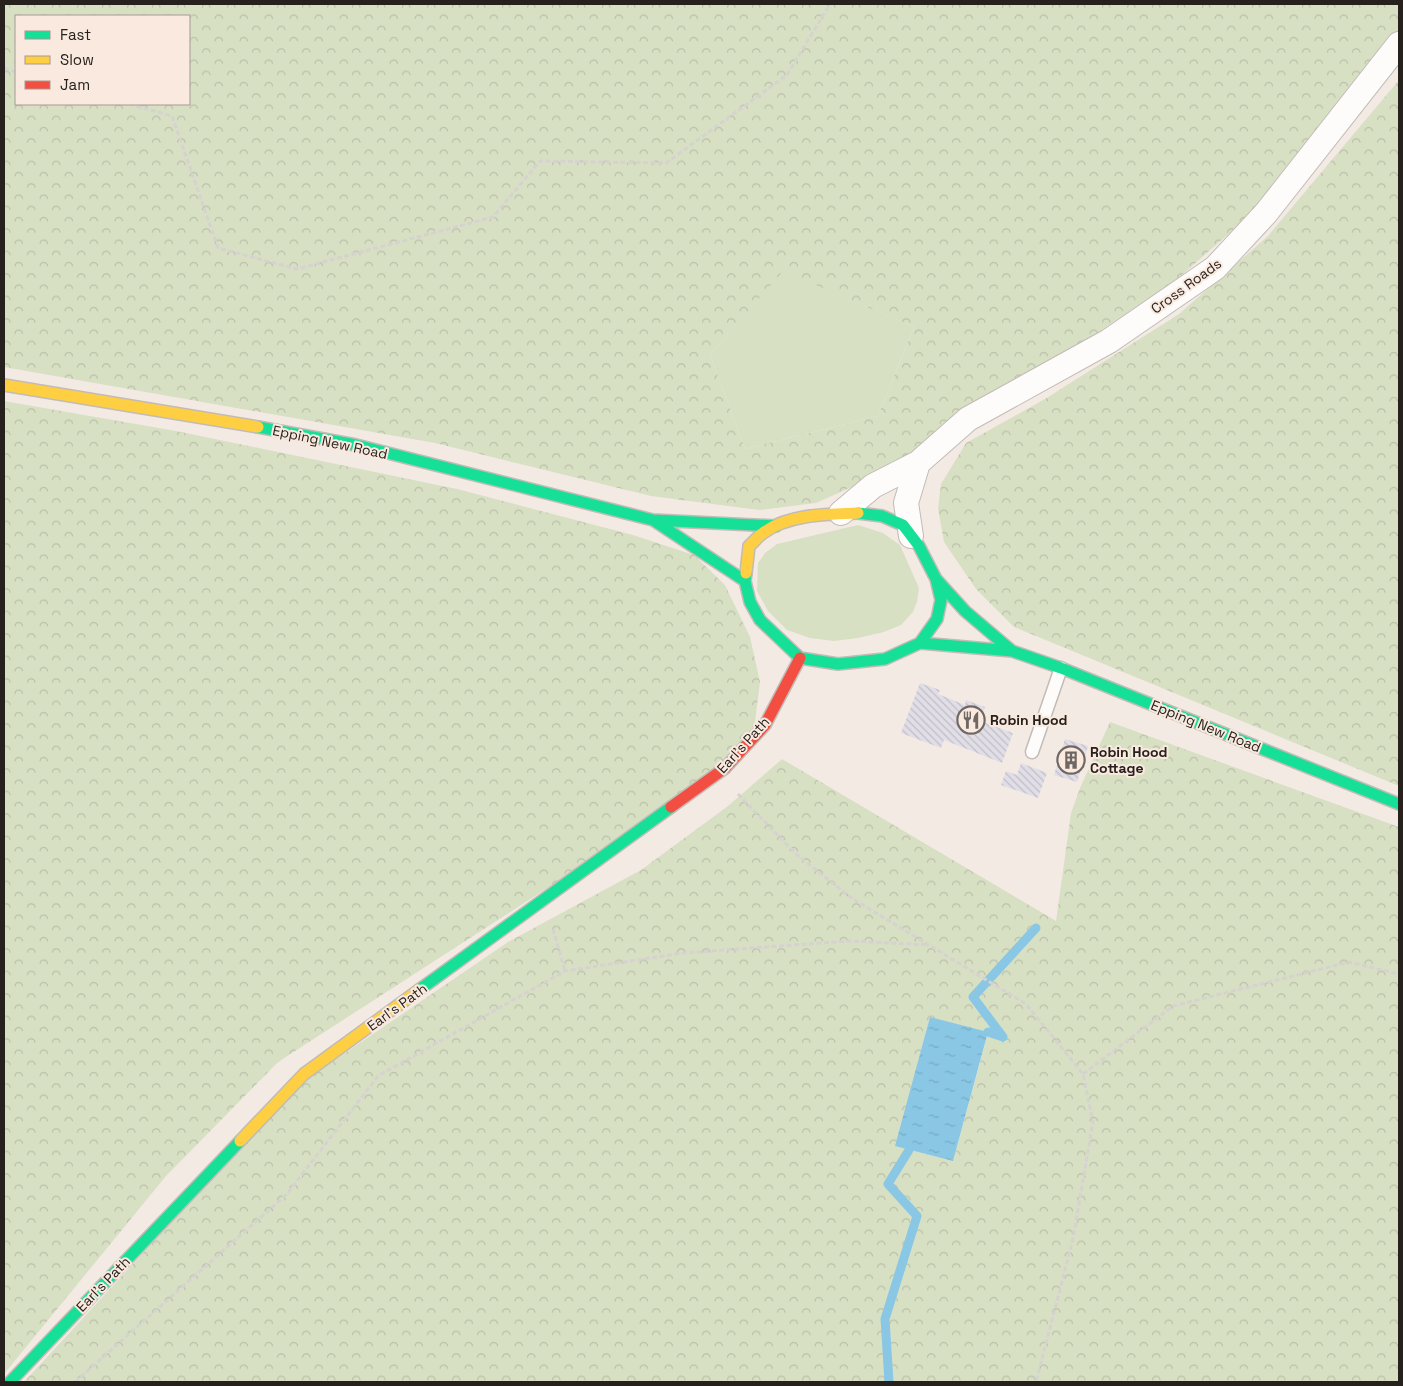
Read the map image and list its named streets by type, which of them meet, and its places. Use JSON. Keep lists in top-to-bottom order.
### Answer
{
  "streets": {
    "main road": ["Epping New Road", "Earl's Path"],
    "street": ["Cross Roads"]
  },
  "crossings": [
    ["Cross Roads", "Epping New Road"],
    ["Cross Roads", "Earl's Path"],
    ["Epping New Road", "Earl's Path"]
  ],
  "places": {
    "restaurant": ["Robin Hood"],
    "building": ["Robin Hood Cottage"]
  },
  "legend": ["Fast", "Slow", "Jam"]
}
